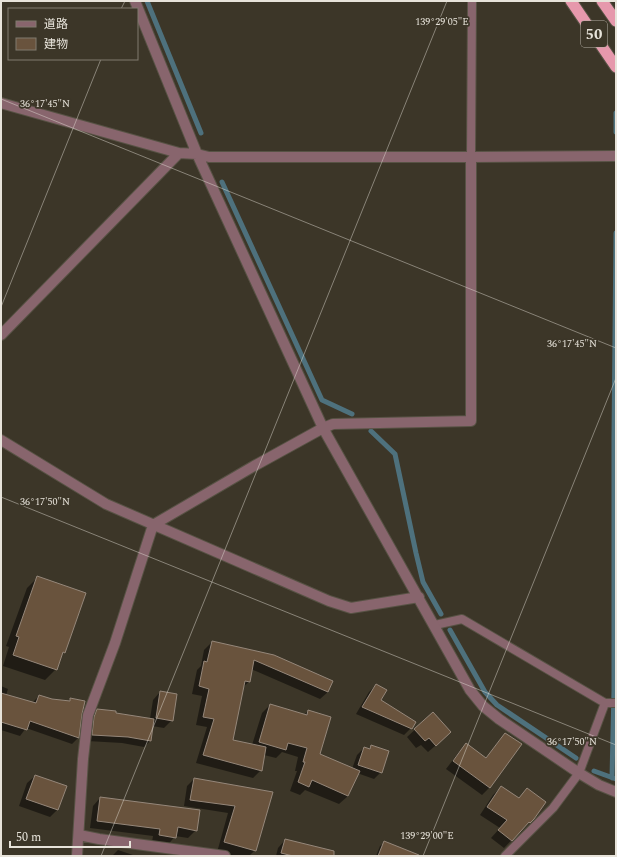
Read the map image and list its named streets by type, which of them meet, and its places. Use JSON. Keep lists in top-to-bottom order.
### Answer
{
  "streets": {
    "highway": ["50"]
  },
  "legend": ["道路", "建物"],
  "scale_bar": "50 m",
  "coordinates": [
    "139°29'05\"E",
    "36°17'45\"N",
    "36°17'50\"N",
    "139°29'00\"E"
  ]
}
